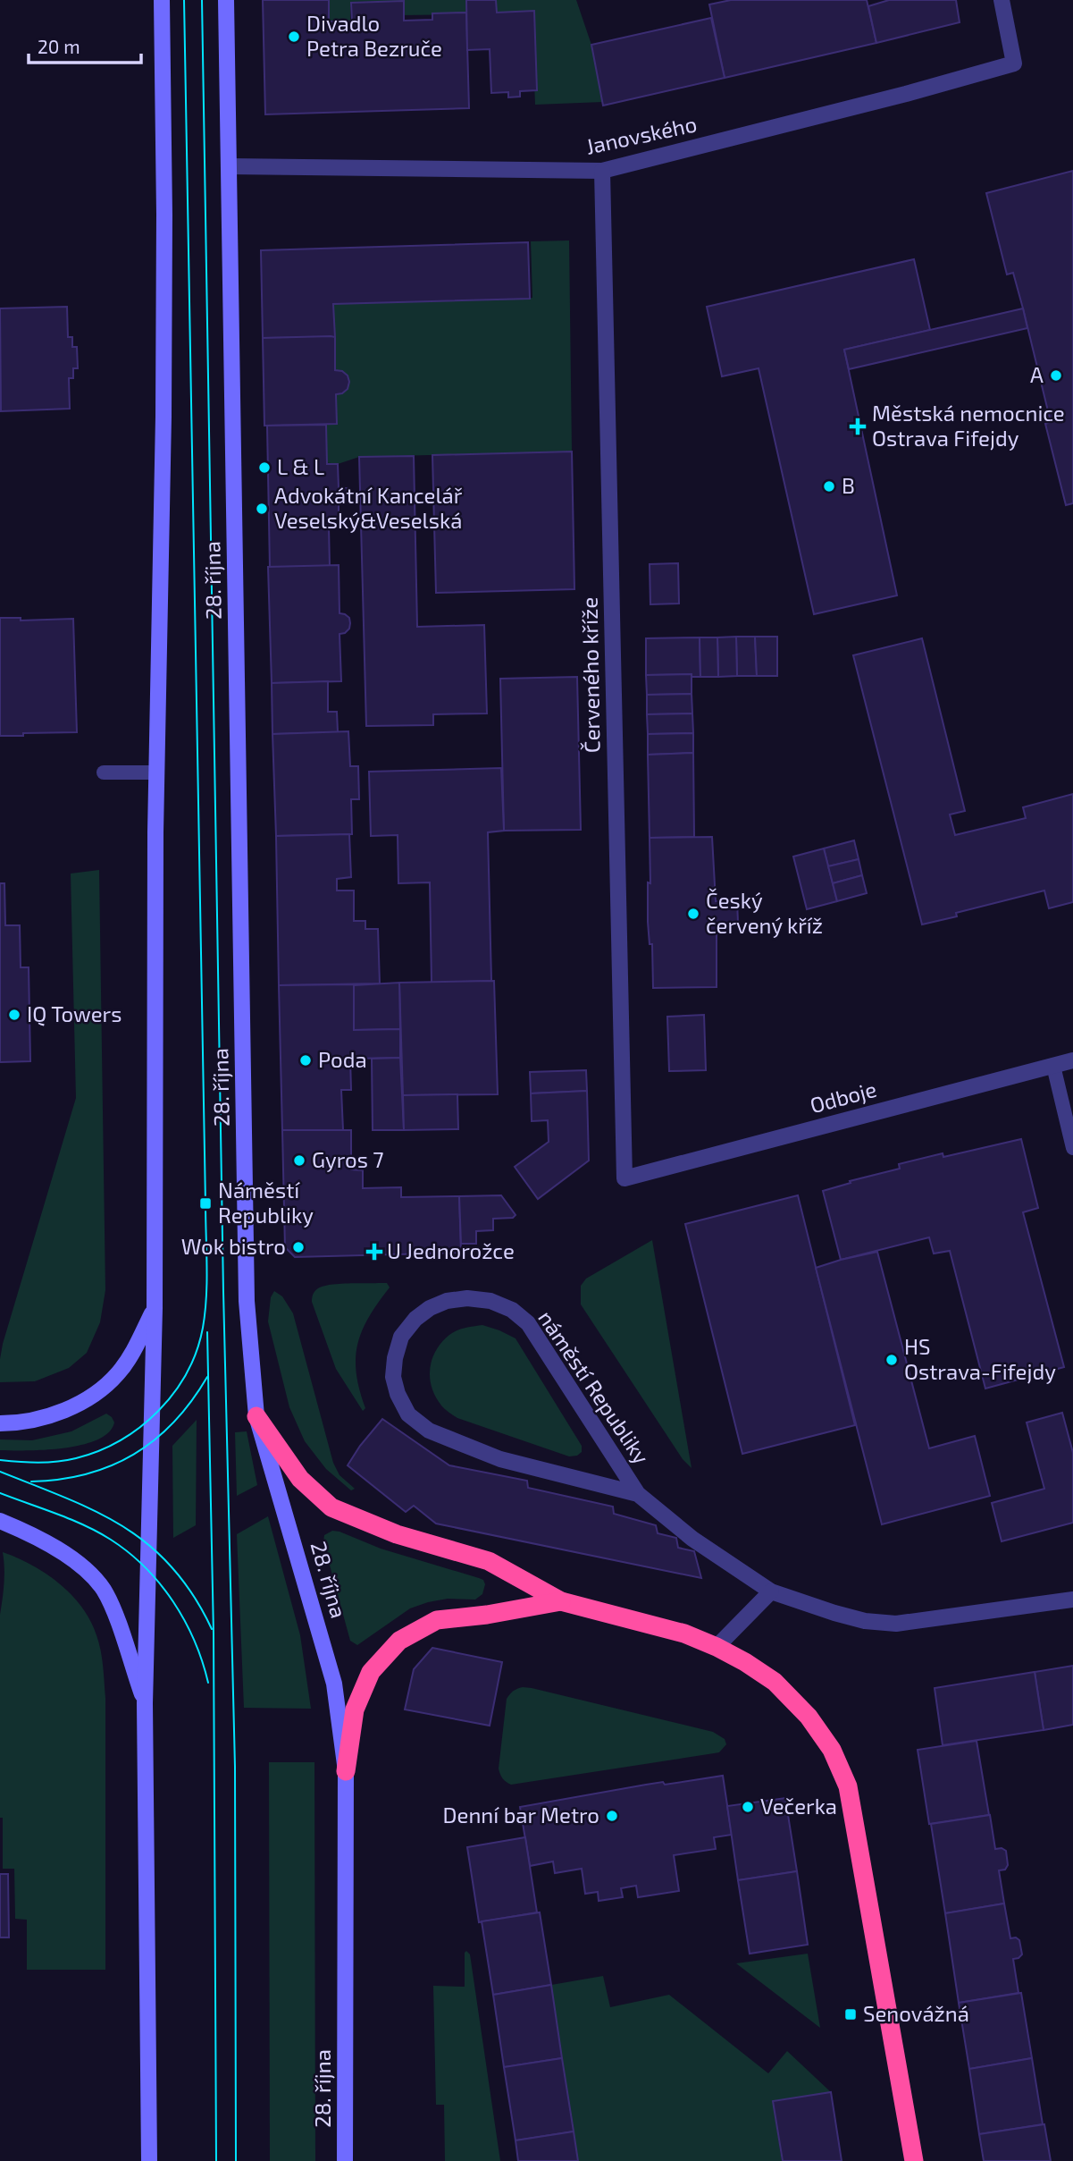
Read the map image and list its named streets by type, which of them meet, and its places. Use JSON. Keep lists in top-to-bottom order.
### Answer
{
  "streets": {
    "main road": ["28. října"],
    "street": [
      "Janovského",
      "Červeného kříže",
      "Odboje",
      "náměstí Republiky"
    ]
  },
  "crossings": [
    ["Janovského", "28. října"],
    ["Janovského", "Červeného kříže"],
    ["Červeného kříže", "Odboje"]
  ],
  "places": {
    "other": [
      "Divadlo Petra Bezruče",
      "A",
      "L & L",
      "B",
      "Advokátní Kancelář Veselský&Veselská",
      "Český červený kříž",
      "IQ Towers",
      "Poda",
      "Gyros 7",
      "Wok bistro",
      "HS Ostrava-Fifejdy",
      "Večerka",
      "Denní bar Metro"
    ],
    "health": ["Městská nemocnice Ostrava Fifejdy", "U Jednorožce"],
    "transit": ["Náměstí Republiky", "Senovážná"]
  },
  "scale_bar": "20 m"
}
